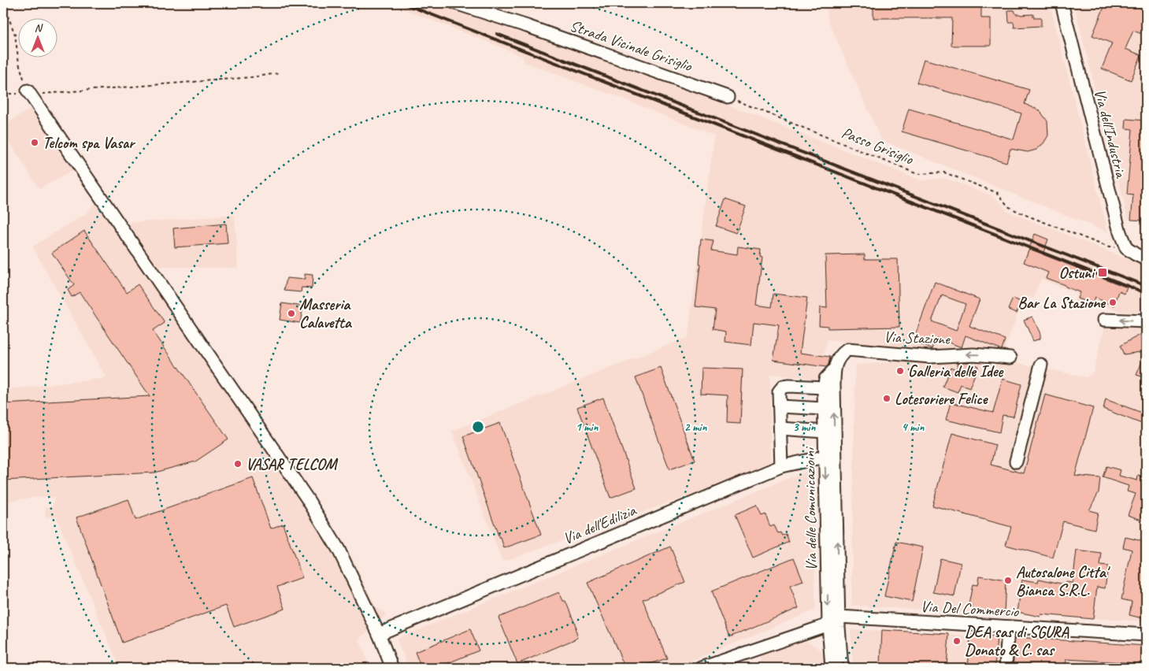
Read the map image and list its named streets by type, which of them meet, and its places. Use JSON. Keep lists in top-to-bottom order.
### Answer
{
  "streets": {
    "street": [
      "Strada Vicinale Grisiglio",
      "Via dell'Industria",
      "Via Stazione",
      "Via delle Comunicazioini",
      "Via dell'Edilizia",
      "Via Del Commercio"
    ],
    "path": ["Passo Grisiglio"]
  },
  "crossings": [
    ["Strada Vicinale Grisiglio", "Passo Grisiglio"],
    ["Via dell'Industria", "Passo Grisiglio"],
    ["Via Stazione", "Via delle Comunicazioini"],
    ["Via delle Comunicazioini", "Via dell'Edilizia"],
    ["Via delle Comunicazioini", "Via Del Commercio"]
  ],
  "one_way": ["Via Stazione"],
  "places": {
    "other": [
      "Telcom spa Vasar",
      "Bar La Stazione",
      "Masseria Calavetta",
      "Galleria delle Idee",
      "Lotesoriere Felice",
      "VASAR TELCOM",
      "Autosalone Citta' Bianca S.R.L.",
      "DEA sas di SGURA Donato & C. sas"
    ],
    "transit": ["Ostuni"]
  },
  "north": "top",
  "rings": [
    "1 min",
    "2 min",
    "3 min",
    "4 min"
  ]
}
